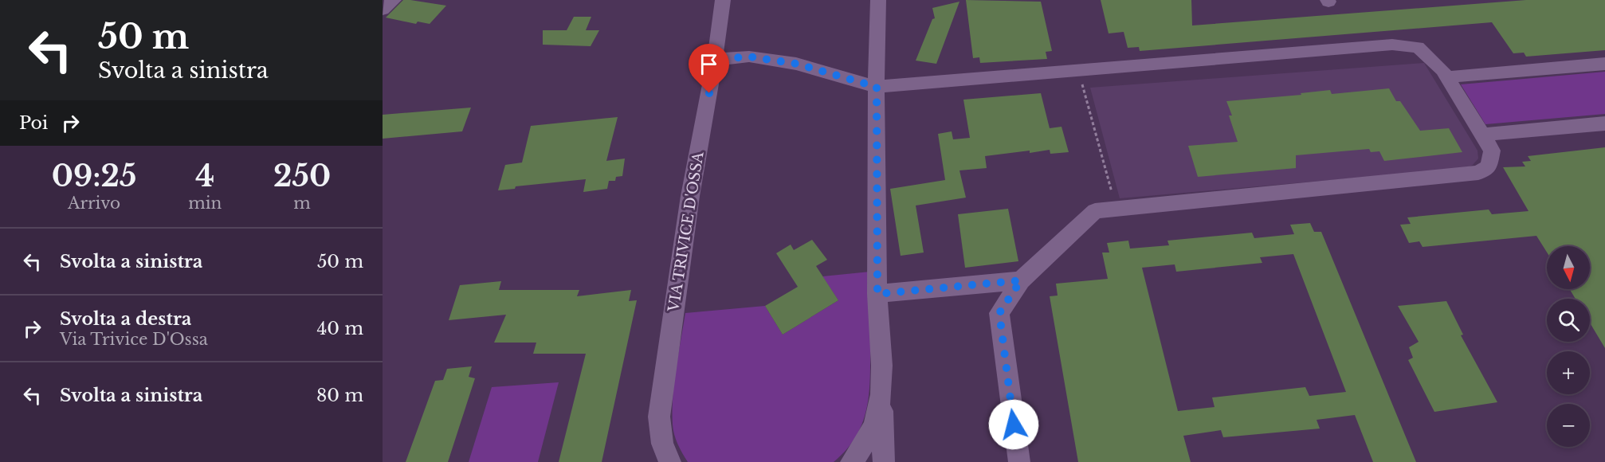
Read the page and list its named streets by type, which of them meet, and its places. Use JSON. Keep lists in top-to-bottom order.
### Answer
{
  "streets": {
    "street": ["VIA TRIVICE D'OSSA"]
  },
  "north": "bottom",
  "page": {
    "turn": ["50 m", "Svolta a sinistra"],
    "then": "Poi",
    "eta": [
      "09:25",
      "Arrivo",
      "4",
      "min",
      "250",
      "m"
    ],
    "list": [
      {
        "name": "Svolta a sinistra",
        "value": "50 m"
      },
      {
        "name": "Svolta a destra",
        "note": "Via Trivice D'Ossa",
        "value": "40 m"
      },
      {
        "name": "Svolta a sinistra",
        "value": "80 m"
      }
    ],
    "map_buttons": ["+", "−"]
  }
}
